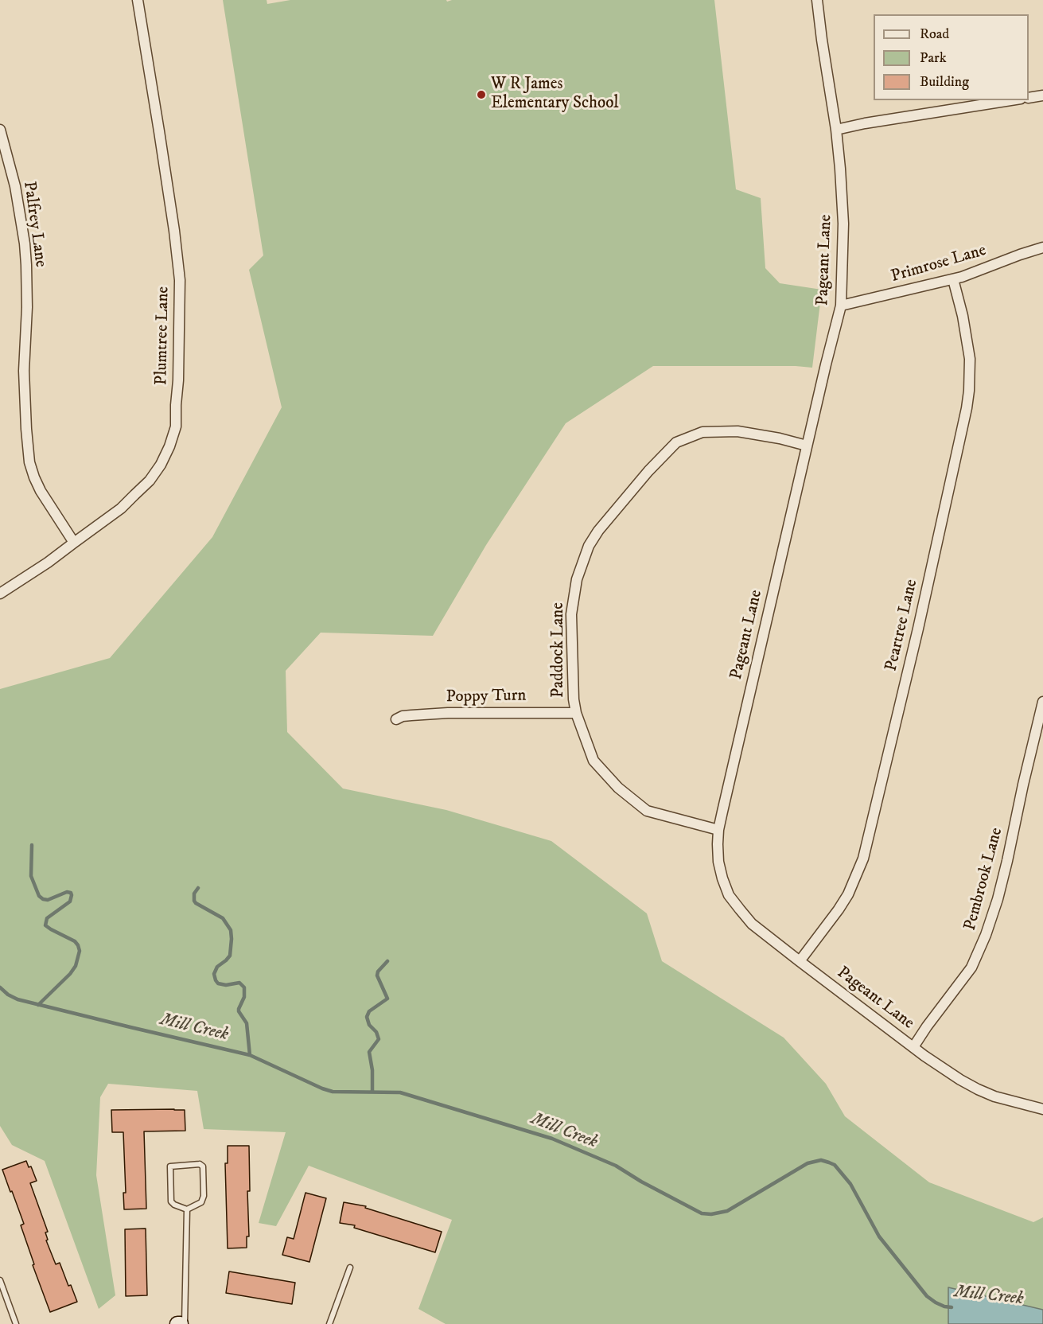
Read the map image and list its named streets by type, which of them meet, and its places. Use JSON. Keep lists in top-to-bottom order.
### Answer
{
  "streets": {
    "street": [
      "Palfrey Lane",
      "Pageant Lane",
      "Primrose Lane",
      "Plumtree Lane",
      "Peartree Lane",
      "Paddock Lane",
      "Poppy Turn",
      "Pembrook Lane"
    ]
  },
  "crossings": [
    ["Palfrey Lane", "Plumtree Lane"],
    ["Pageant Lane", "Primrose Lane"],
    ["Pageant Lane", "Peartree Lane"],
    ["Pageant Lane", "Paddock Lane"],
    ["Pageant Lane", "Pembrook Lane"],
    ["Primrose Lane", "Peartree Lane"],
    ["Paddock Lane", "Poppy Turn"]
  ],
  "water": ["Mill Creek"],
  "places": ["W R James Elementary School"],
  "legend": ["Road", "Park", "Building"]
}
